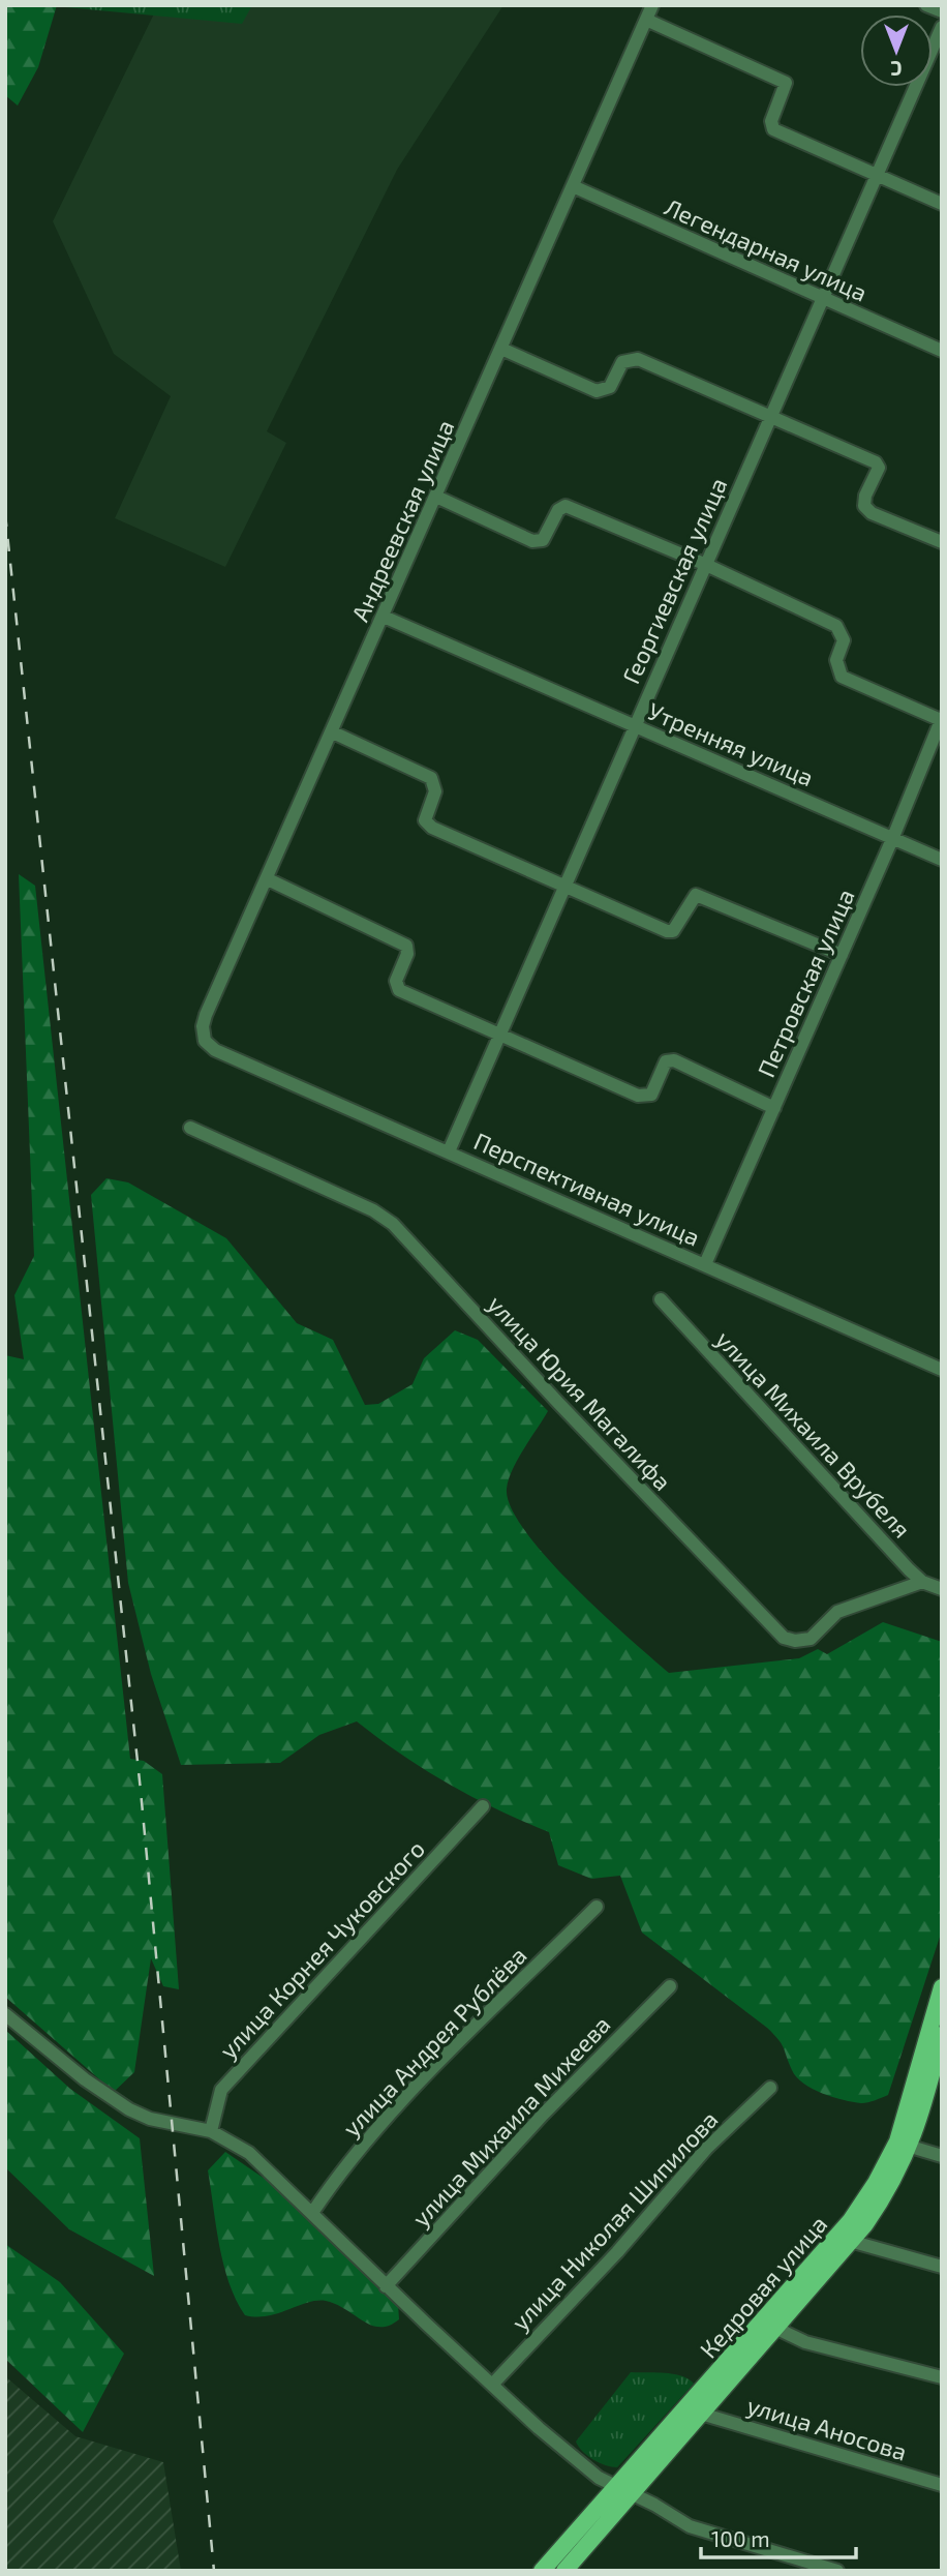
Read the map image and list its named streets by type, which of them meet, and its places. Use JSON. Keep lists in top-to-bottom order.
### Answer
{
  "streets": {
    "main road": ["Кедровая улица"],
    "street": [
      "Легендарная улица",
      "Андреевская улица",
      "Георгиевская улица",
      "Утренняя улица",
      "Петровская улица",
      "Перспективная улица",
      "улица Юрия Магалифа",
      "улица Михаила Врубеля",
      "улица Корнея Чуковского",
      "улица Андрея Рублёва",
      "улица Михаила Михеева",
      "улица Николая Шипилова",
      "улица Аносова"
    ]
  },
  "crossings": [
    ["Легендарная улица", "Андреевская улица"],
    ["Легендарная улица", "Георгиевская улица"],
    ["Андреевская улица", "Утренняя улица"],
    ["Андреевская улица", "Перспективная улица"],
    ["Георгиевская улица", "Утренняя улица"],
    ["Георгиевская улица", "Перспективная улица"],
    ["Утренняя улица", "Петровская улица"],
    ["Петровская улица", "Перспективная улица"],
    ["улица Юрия Магалифа", "улица Михаила Врубеля"],
    ["Кедровая улица", "улица Аносова"]
  ],
  "scale_bar": "100 m",
  "north": "bottom"
}
